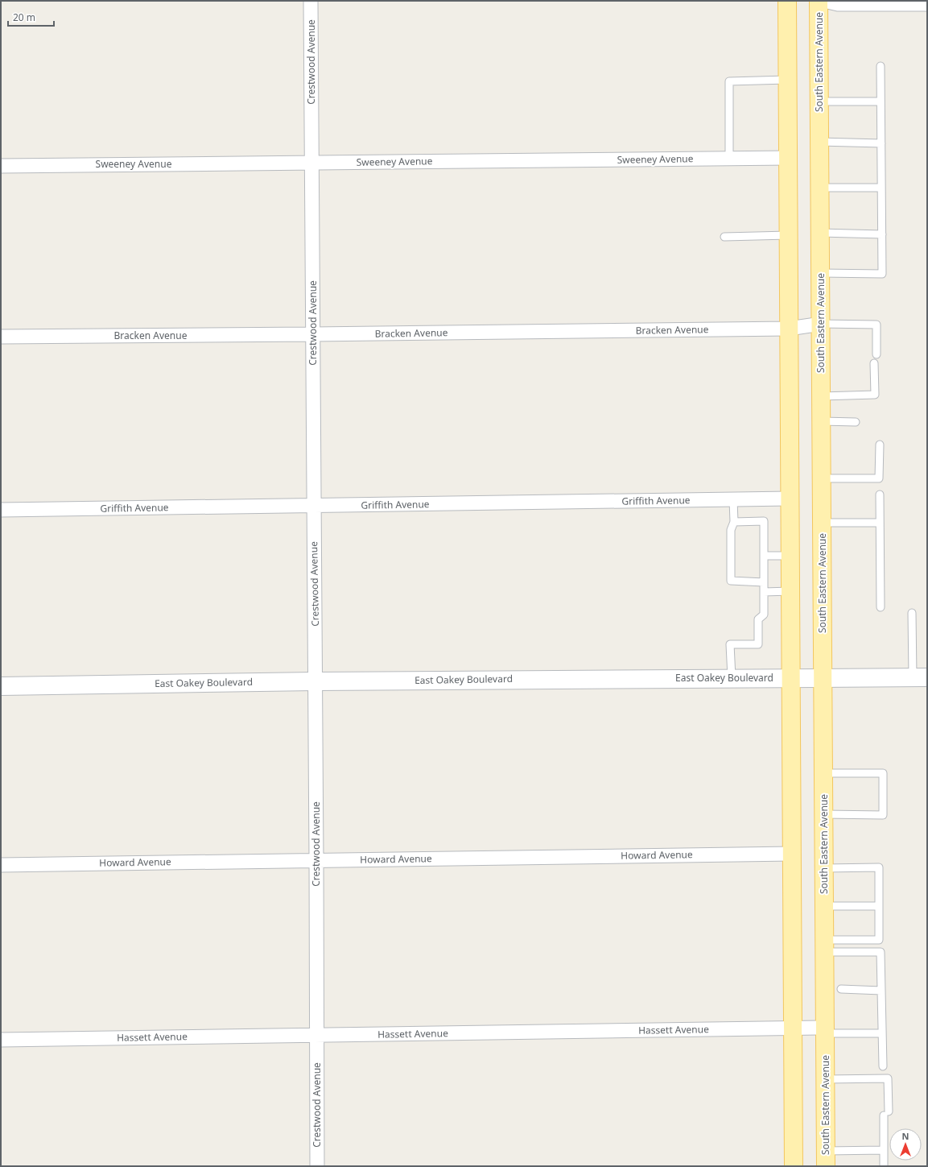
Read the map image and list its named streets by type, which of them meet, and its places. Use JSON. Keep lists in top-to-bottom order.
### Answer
{
  "streets": {
    "main road": ["South Eastern Avenue"],
    "street": [
      "Crestwood Avenue",
      "Sweeney Avenue",
      "Bracken Avenue",
      "Griffith Avenue",
      "East Oakey Boulevard",
      "Howard Avenue",
      "Hassett Avenue"
    ]
  },
  "crossings": [
    ["Crestwood Avenue", "Sweeney Avenue"],
    ["Crestwood Avenue", "Bracken Avenue"],
    ["Crestwood Avenue", "Griffith Avenue"],
    ["Crestwood Avenue", "East Oakey Boulevard"],
    ["Crestwood Avenue", "Howard Avenue"],
    ["Crestwood Avenue", "Hassett Avenue"],
    ["South Eastern Avenue", "Bracken Avenue"],
    ["South Eastern Avenue", "East Oakey Boulevard"],
    ["South Eastern Avenue", "Hassett Avenue"]
  ],
  "scale_bar": "20 m",
  "north": "top"
}
